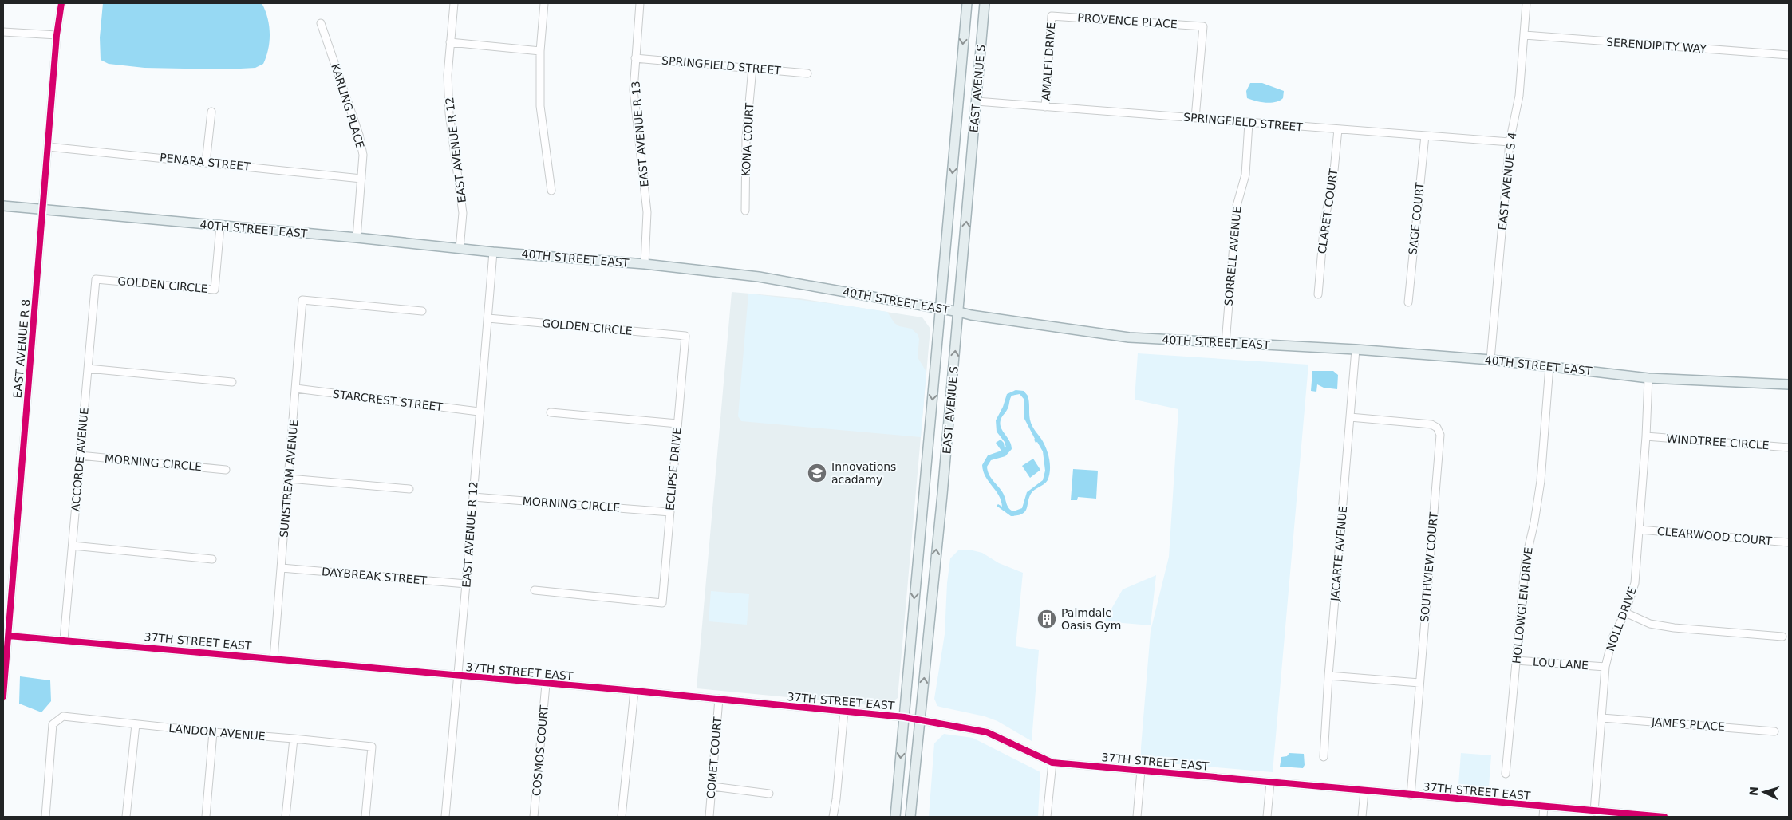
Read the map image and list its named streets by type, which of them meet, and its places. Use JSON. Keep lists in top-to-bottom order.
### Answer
{
  "streets": {
    "main road": ["EAST AVENUE S", "40TH STREET EAST"],
    "street": [
      "PROVENCE PLACE",
      "SERENDIPITY WAY",
      "AMALFI DRIVE",
      "SPRINGFIELD STREET",
      "KARLING PLACE",
      "EAST AVENUE R 13",
      "KONA COURT",
      "EAST AVENUE R 12",
      "PENARA STREET",
      "EAST AVENUE S 4",
      "CLARET COURT",
      "SAGE COURT",
      "SORRELL AVENUE",
      "GOLDEN CIRCLE",
      "EAST AVENUE R 8",
      "STARCREST STREET",
      "WINDTREE CIRCLE",
      "ACCORDE AVENUE",
      "MORNING CIRCLE",
      "ECLIPSE DRIVE",
      "SUNSTREAM AVENUE",
      "CLEARWOOD COURT",
      "JACARTE AVENUE",
      "SOUTHVIEW COURT",
      "DAYBREAK STREET",
      "HOLLOWGLEN DRIVE",
      "NOLL DRIVE",
      "37TH STREET EAST",
      "LOU LANE",
      "JAMES PLACE",
      "LANDON AVENUE",
      "COSMOS COURT",
      "COMET COURT"
    ]
  },
  "crossings": [
    ["PROVENCE PLACE", "AMALFI DRIVE"],
    ["PROVENCE PLACE", "SPRINGFIELD STREET"],
    ["SERENDIPITY WAY", "EAST AVENUE S 4"],
    ["AMALFI DRIVE", "SPRINGFIELD STREET"],
    ["SPRINGFIELD STREET", "EAST AVENUE S"],
    ["SPRINGFIELD STREET", "EAST AVENUE R 13"],
    ["SPRINGFIELD STREET", "KONA COURT"],
    ["SPRINGFIELD STREET", "EAST AVENUE S 4"],
    ["SPRINGFIELD STREET", "CLARET COURT"],
    ["SPRINGFIELD STREET", "SAGE COURT"],
    ["SPRINGFIELD STREET", "SORRELL AVENUE"],
    ["EAST AVENUE S", "40TH STREET EAST"],
    ["EAST AVENUE S", "37TH STREET EAST"],
    ["KARLING PLACE", "PENARA STREET"],
    ["KARLING PLACE", "40TH STREET EAST"],
    ["EAST AVENUE R 13", "40TH STREET EAST"],
    ["EAST AVENUE R 12", "40TH STREET EAST"],
    ["EAST AVENUE R 12", "GOLDEN CIRCLE"],
    ["EAST AVENUE R 12", "STARCREST STREET"],
    ["EAST AVENUE R 12", "MORNING CIRCLE"],
    ["EAST AVENUE R 12", "DAYBREAK STREET"],
    ["EAST AVENUE R 12", "37TH STREET EAST"],
    ["PENARA STREET", "EAST AVENUE R 8"],
    ["EAST AVENUE S 4", "40TH STREET EAST"],
    ["40TH STREET EAST", "SORRELL AVENUE"],
    ["40TH STREET EAST", "GOLDEN CIRCLE"],
    ["40TH STREET EAST", "EAST AVENUE R 8"],
    ["40TH STREET EAST", "JACARTE AVENUE"],
    ["40TH STREET EAST", "HOLLOWGLEN DRIVE"],
    ["40TH STREET EAST", "NOLL DRIVE"],
    ["GOLDEN CIRCLE", "ACCORDE AVENUE"],
    ["GOLDEN CIRCLE", "ECLIPSE DRIVE"],
    ["EAST AVENUE R 8", "37TH STREET EAST"],
    ["STARCREST STREET", "SUNSTREAM AVENUE"],
    ["WINDTREE CIRCLE", "NOLL DRIVE"],
    ["ACCORDE AVENUE", "MORNING CIRCLE"],
    ["ACCORDE AVENUE", "37TH STREET EAST"],
    ["MORNING CIRCLE", "ECLIPSE DRIVE"],
    ["SUNSTREAM AVENUE", "DAYBREAK STREET"],
    ["SUNSTREAM AVENUE", "37TH STREET EAST"],
    ["CLEARWOOD COURT", "NOLL DRIVE"],
    ["JACARTE AVENUE", "SOUTHVIEW COURT"],
    ["SOUTHVIEW COURT", "37TH STREET EAST"],
    ["HOLLOWGLEN DRIVE", "LOU LANE"],
    ["NOLL DRIVE", "37TH STREET EAST"],
    ["NOLL DRIVE", "LOU LANE"],
    ["NOLL DRIVE", "JAMES PLACE"],
    ["37TH STREET EAST", "COSMOS COURT"],
    ["37TH STREET EAST", "COMET COURT"]
  ],
  "places": {
    "school or university": ["Innovations acadamy"],
    "building": ["Palmdale Oasis Gym"]
  },
  "north": "left"
}
